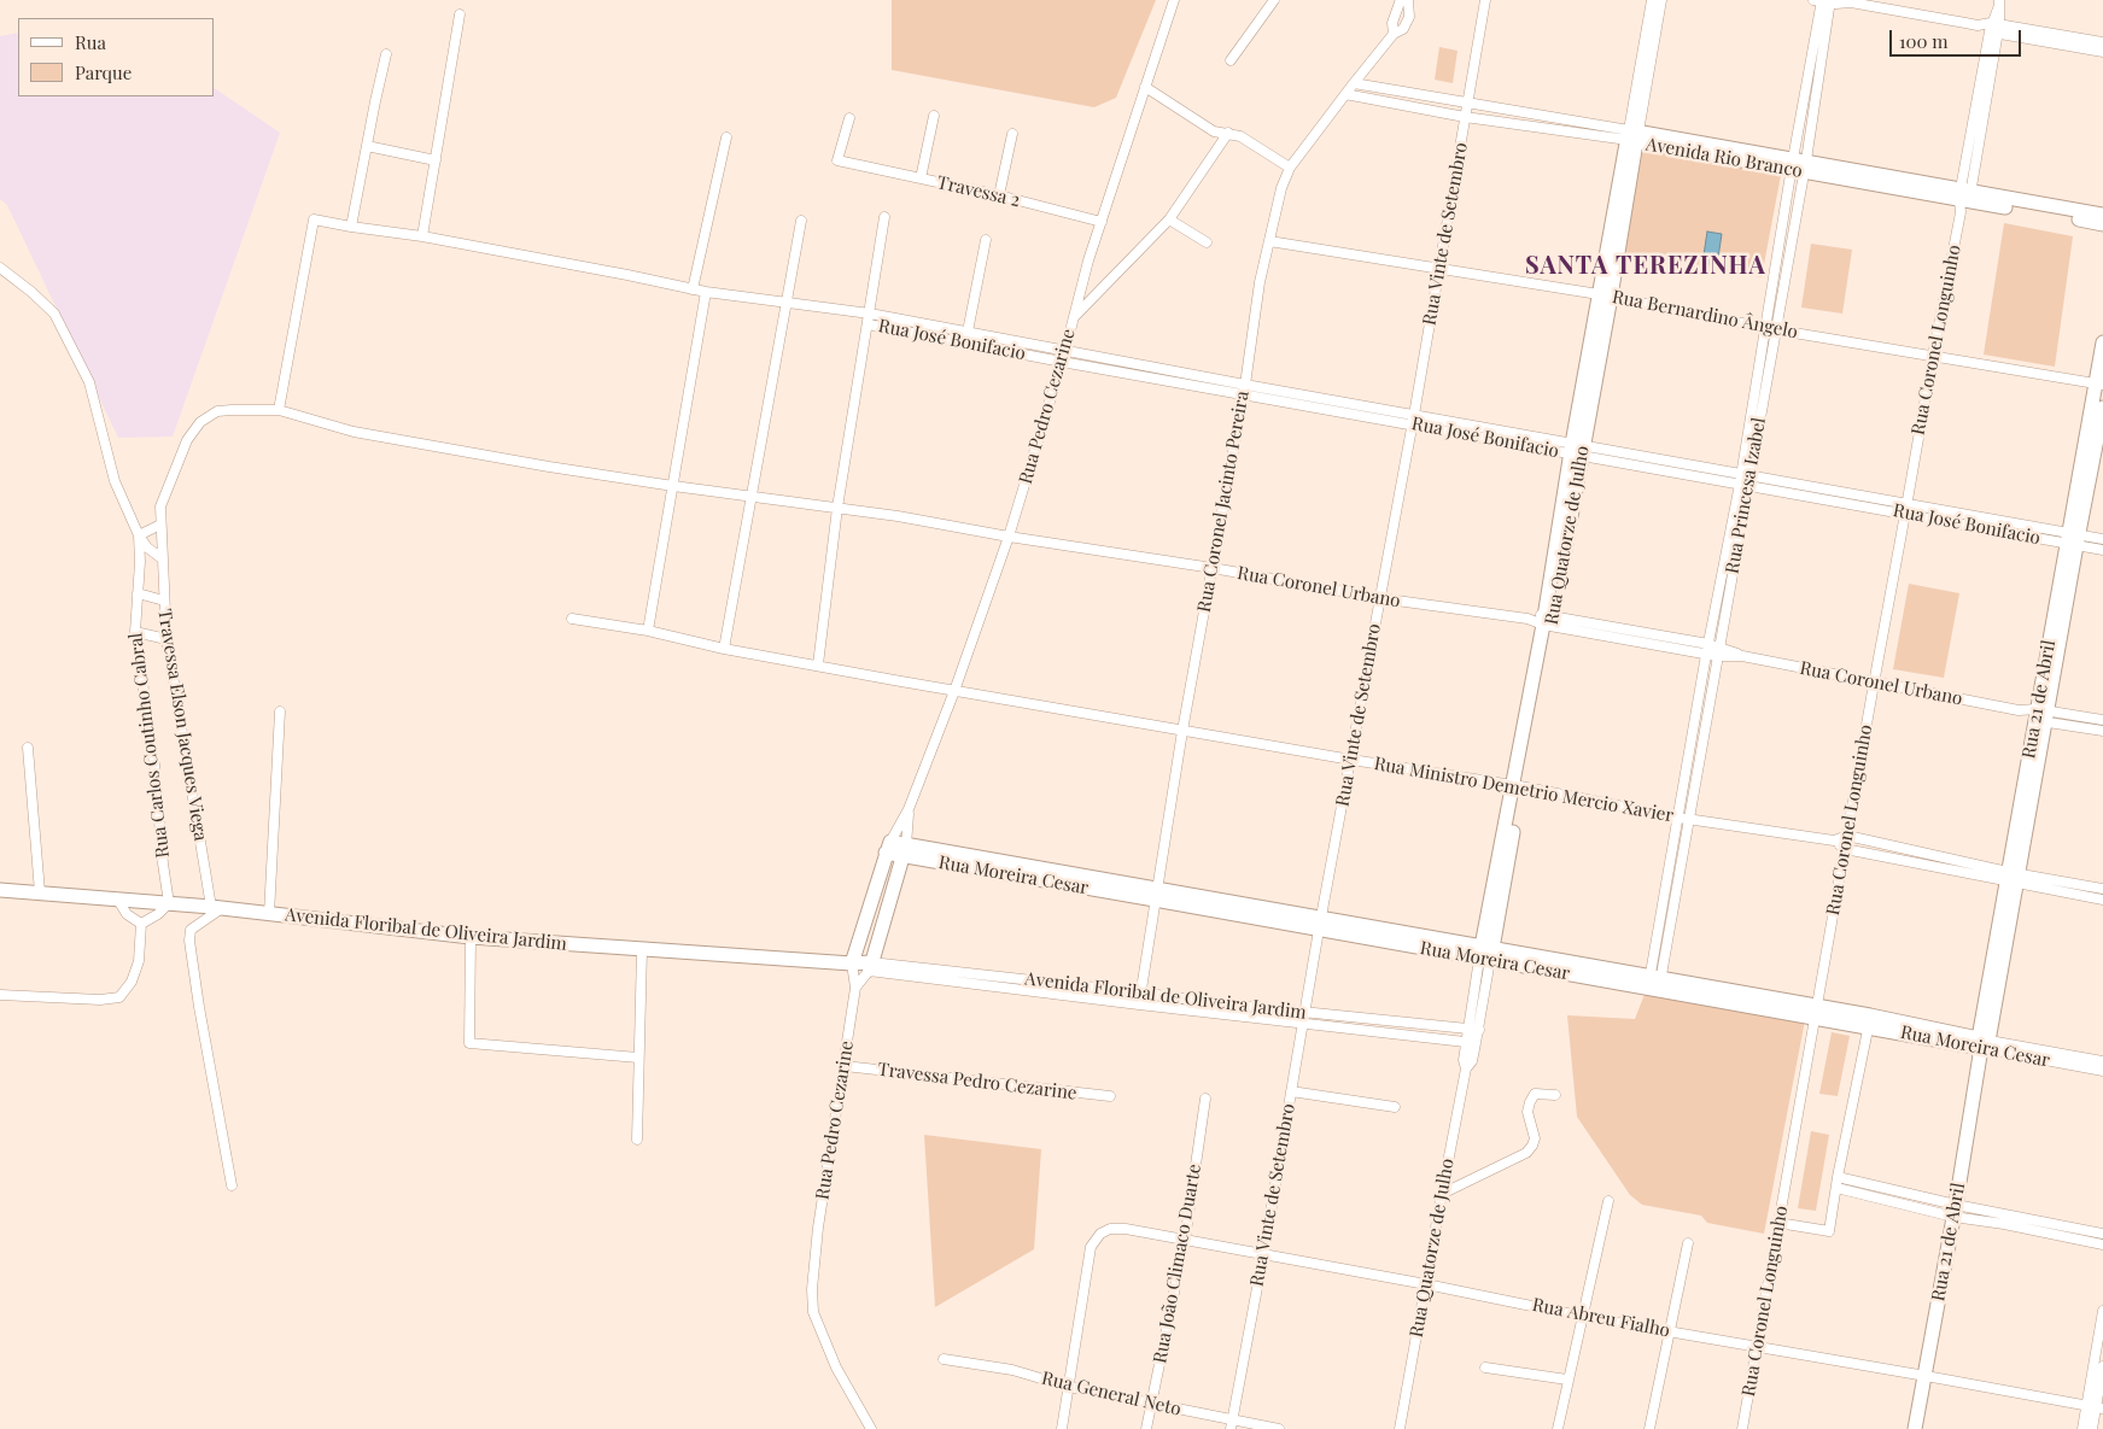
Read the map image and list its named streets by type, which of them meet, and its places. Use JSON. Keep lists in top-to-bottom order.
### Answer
{
  "streets": {
    "street": [
      "Avenida Rio Branco",
      "Travessa 2",
      "Rua Vinte de Setembro",
      "Rua Bernardino Ângelo",
      "Rua José Bonifacio",
      "Rua Coronel Longuinho",
      "Rua Pedro Cezarine",
      "Rua Princesa Izabel",
      "Rua Coronel Jacinto Pereira",
      "Rua Quatorze de Julho",
      "Rua Coronel Urbano",
      "Rua 21 de Abril",
      "Travessa Elson Jacques Viega",
      "Rua Carlos Coutinho Cabral",
      "Rua Ministro Demetrio Mercio Xavier",
      "Rua Moreira Cesar",
      "Avenida Floribal de Oliveira Jardim",
      "Travessa Pedro Cezarine",
      "Rua João Climaco Duarte",
      "Rua Abreu Fialho",
      "Rua General Neto"
    ]
  },
  "crossings": [
    ["Avenida Rio Branco", "Rua Vinte de Setembro"],
    ["Avenida Rio Branco", "Rua Coronel Longuinho"],
    ["Avenida Rio Branco", "Rua Princesa Izabel"],
    ["Avenida Rio Branco", "Rua Coronel Jacinto Pereira"],
    ["Avenida Rio Branco", "Rua Quatorze de Julho"],
    ["Travessa 2", "Rua Pedro Cezarine"],
    ["Rua Vinte de Setembro", "Rua Bernardino Ângelo"],
    ["Rua Vinte de Setembro", "Rua José Bonifacio"],
    ["Rua Vinte de Setembro", "Rua Coronel Urbano"],
    ["Rua Vinte de Setembro", "Rua Ministro Demetrio Mercio Xavier"],
    ["Rua Vinte de Setembro", "Rua Moreira Cesar"],
    ["Rua Vinte de Setembro", "Avenida Floribal de Oliveira Jardim"],
    ["Rua Vinte de Setembro", "Rua Abreu Fialho"],
    ["Rua Vinte de Setembro", "Rua General Neto"],
    ["Rua Bernardino Ângelo", "Rua Coronel Longuinho"],
    ["Rua Bernardino Ângelo", "Rua Princesa Izabel"],
    ["Rua Bernardino Ângelo", "Rua Coronel Jacinto Pereira"],
    ["Rua Bernardino Ângelo", "Rua Quatorze de Julho"],
    ["Rua Bernardino Ângelo", "Rua 21 de Abril"],
    ["Rua José Bonifacio", "Rua Coronel Longuinho"],
    ["Rua José Bonifacio", "Rua Pedro Cezarine"],
    ["Rua José Bonifacio", "Rua Princesa Izabel"],
    ["Rua José Bonifacio", "Rua Coronel Jacinto Pereira"],
    ["Rua José Bonifacio", "Rua Quatorze de Julho"],
    ["Rua José Bonifacio", "Rua Coronel Urbano"],
    ["Rua José Bonifacio", "Rua 21 de Abril"],
    ["Rua Coronel Longuinho", "Rua Coronel Urbano"],
    ["Rua Coronel Longuinho", "Rua Ministro Demetrio Mercio Xavier"],
    ["Rua Coronel Longuinho", "Rua Moreira Cesar"],
    ["Rua Coronel Longuinho", "Rua Abreu Fialho"],
    ["Rua Pedro Cezarine", "Rua Coronel Urbano"],
    ["Rua Pedro Cezarine", "Rua Ministro Demetrio Mercio Xavier"],
    ["Rua Pedro Cezarine", "Rua Moreira Cesar"],
    ["Rua Pedro Cezarine", "Avenida Floribal de Oliveira Jardim"],
    ["Rua Pedro Cezarine", "Travessa Pedro Cezarine"],
    ["Rua Princesa Izabel", "Rua Coronel Urbano"],
    ["Rua Princesa Izabel", "Rua Ministro Demetrio Mercio Xavier"],
    ["Rua Princesa Izabel", "Rua Moreira Cesar"],
    ["Rua Coronel Jacinto Pereira", "Rua Coronel Urbano"],
    ["Rua Coronel Jacinto Pereira", "Rua Ministro Demetrio Mercio Xavier"],
    ["Rua Coronel Jacinto Pereira", "Rua Moreira Cesar"],
    ["Rua Coronel Jacinto Pereira", "Avenida Floribal de Oliveira Jardim"],
    ["Rua Quatorze de Julho", "Rua Coronel Urbano"],
    ["Rua Quatorze de Julho", "Rua Ministro Demetrio Mercio Xavier"],
    ["Rua Quatorze de Julho", "Rua Moreira Cesar"],
    ["Rua Quatorze de Julho", "Avenida Floribal de Oliveira Jardim"],
    ["Rua Quatorze de Julho", "Rua Abreu Fialho"],
    ["Rua Coronel Urbano", "Rua 21 de Abril"],
    ["Rua Coronel Urbano", "Travessa Elson Jacques Viega"],
    ["Rua 21 de Abril", "Rua Ministro Demetrio Mercio Xavier"],
    ["Rua 21 de Abril", "Rua Moreira Cesar"],
    ["Rua 21 de Abril", "Rua Abreu Fialho"],
    ["Travessa Elson Jacques Viega", "Avenida Floribal de Oliveira Jardim"],
    ["Rua Carlos Coutinho Cabral", "Avenida Floribal de Oliveira Jardim"],
    ["Rua João Climaco Duarte", "Rua Abreu Fialho"],
    ["Rua João Climaco Duarte", "Rua General Neto"],
    ["Rua Abreu Fialho", "Rua General Neto"]
  ],
  "districts": ["SANTA TEREZINHA"],
  "legend": ["Rua", "Parque"],
  "scale_bar": "100 m"
}
